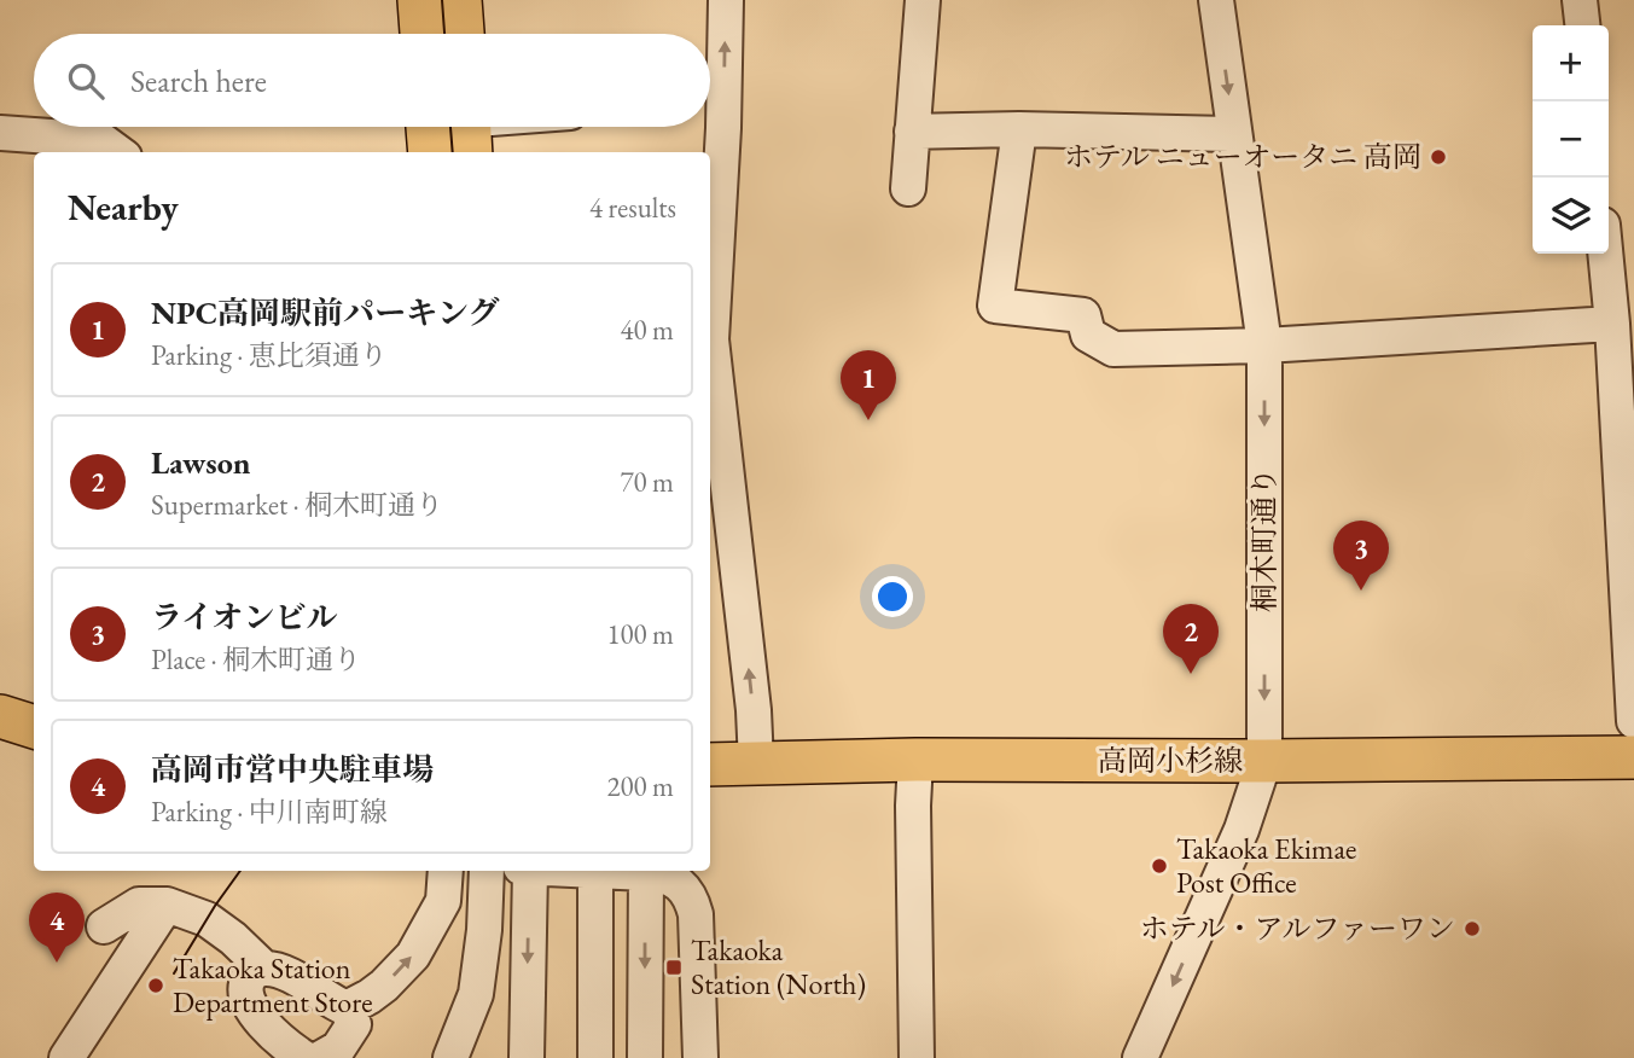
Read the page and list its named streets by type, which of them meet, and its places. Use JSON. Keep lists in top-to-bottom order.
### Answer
{
  "streets": {
    "main road": ["高岡小杉線"],
    "street": ["桐木町通り"]
  },
  "crossings": [
    ["桐木町通り", "高岡小杉線"]
  ],
  "one_way": ["桐木町通り"],
  "places": {
    "other": [
      "ホテル ニューオータニ 高岡",
      "Takaoka Ekimae Post Office",
      "ホテル・アルファーワン",
      "Takaoka Station Department Store"
    ],
    "transit": ["Takaoka Station (North)"]
  },
  "page": {
    "map_buttons": ["+", "−"],
    "search": "Search here",
    "heading": ["Nearby", "4 results"],
    "list": [
      {
        "mark": "1",
        "name": "NPC高岡駅前パーキング",
        "note": "Parking · 恵比須通り",
        "value": "40 m"
      },
      {
        "mark": "2",
        "name": "Lawson",
        "note": "Supermarket · 桐木町通り",
        "value": "70 m"
      },
      {
        "mark": "3",
        "name": "ライオンビル",
        "note": "Place · 桐木町通り",
        "value": "100 m"
      },
      {
        "mark": "4",
        "name": "高岡市営中央駐車場",
        "note": "Parking · 中川南町線",
        "value": "200 m"
      }
    ],
    "pins": [
      "1",
      "3",
      "2",
      "4"
    ]
  }
}
